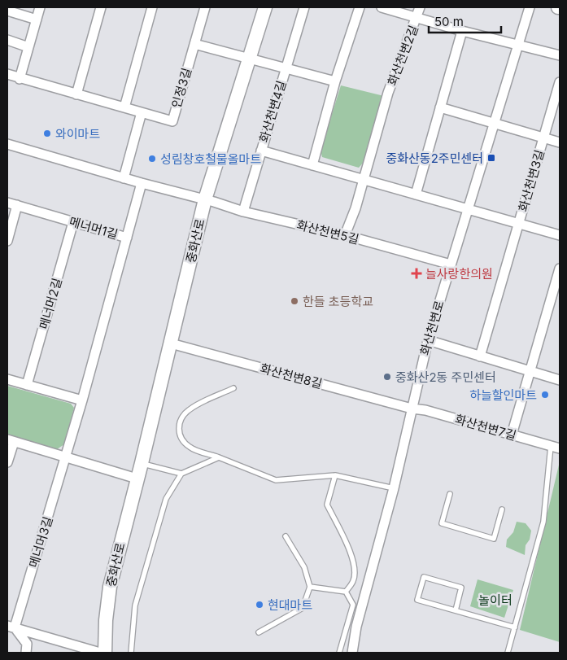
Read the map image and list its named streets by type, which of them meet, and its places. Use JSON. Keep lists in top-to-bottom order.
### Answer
{
  "streets": {
    "street": [
      "화산천변2길",
      "인정3길",
      "화산천변4길",
      "화산천변3길",
      "메너머1길",
      "화산천변5길",
      "중화산로",
      "메너머2길",
      "화산천변로",
      "화산천변8길",
      "화산천변7길",
      "메너머3길"
    ]
  },
  "crossings": [
    ["화산천변2길", "화산천변4길"],
    ["화산천변2길", "화산천변로"],
    ["화산천변4길", "화산천변3길"],
    ["화산천변4길", "화산천변로"],
    ["화산천변3길", "화산천변로"],
    ["메너머1길", "메너머2길"],
    ["화산천변5길", "중화산로"],
    ["화산천변5길", "화산천변로"],
    ["중화산로", "화산천변8길"],
    ["화산천변로", "화산천변8길"],
    ["화산천변로", "화산천변7길"],
    ["화산천변8길", "화산천변7길"]
  ],
  "parks": ["놀이터"],
  "places": {
    "other": [
      "와이마트",
      "성림창호철물올마트",
      "한들 초등학교",
      "중화산2동 주민센터",
      "하늘할인마트",
      "현대마트"
    ],
    "transit": ["중화산동2주민센터"],
    "health": ["늘사랑한의원"]
  },
  "scale_bar": "50 m"
}
